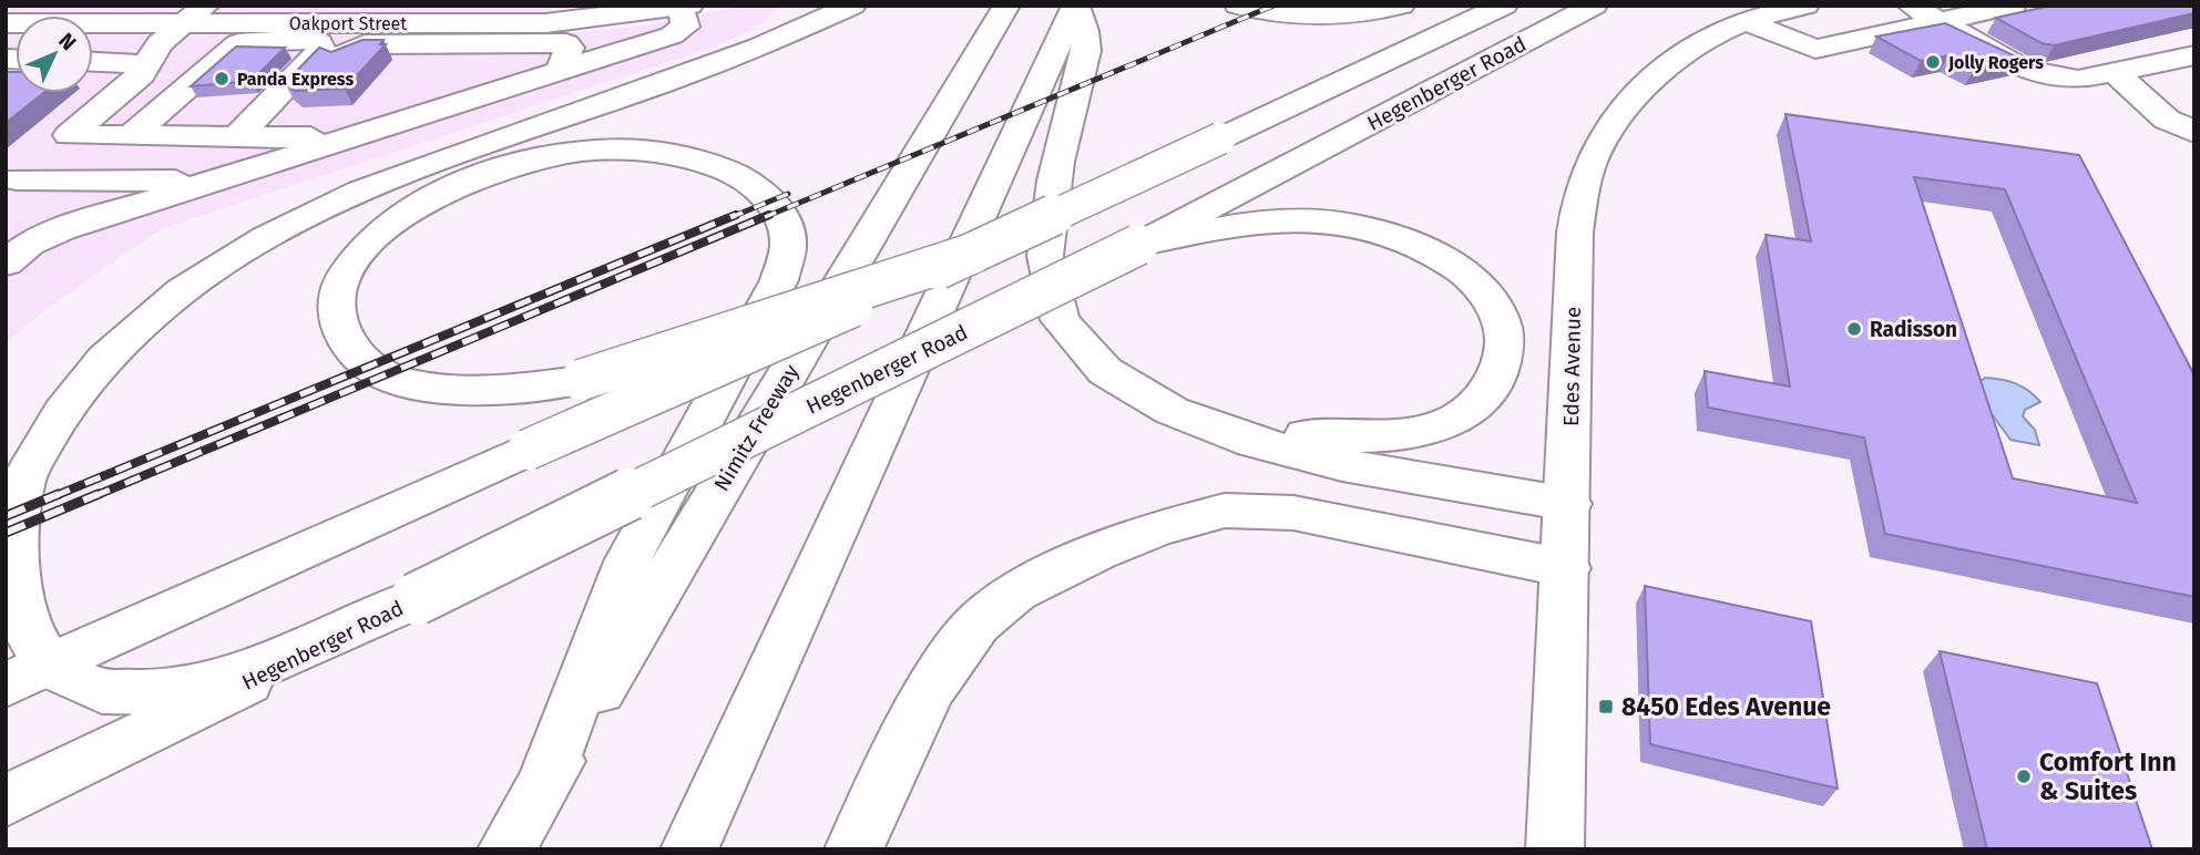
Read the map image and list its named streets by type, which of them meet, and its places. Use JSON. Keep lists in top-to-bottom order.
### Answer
{
  "streets": {
    "main road": [
      "Oakport Street",
      "Hegenberger Road",
      "Edes Avenue",
      "Nimitz Freeway"
    ]
  },
  "places": {
    "other": [
      "Jolly Rogers",
      "Panda Express",
      "Radisson",
      "Comfort Inn & Suites"
    ],
    "transit": ["8450 Edes Avenue"]
  },
  "north": "top right"
}
